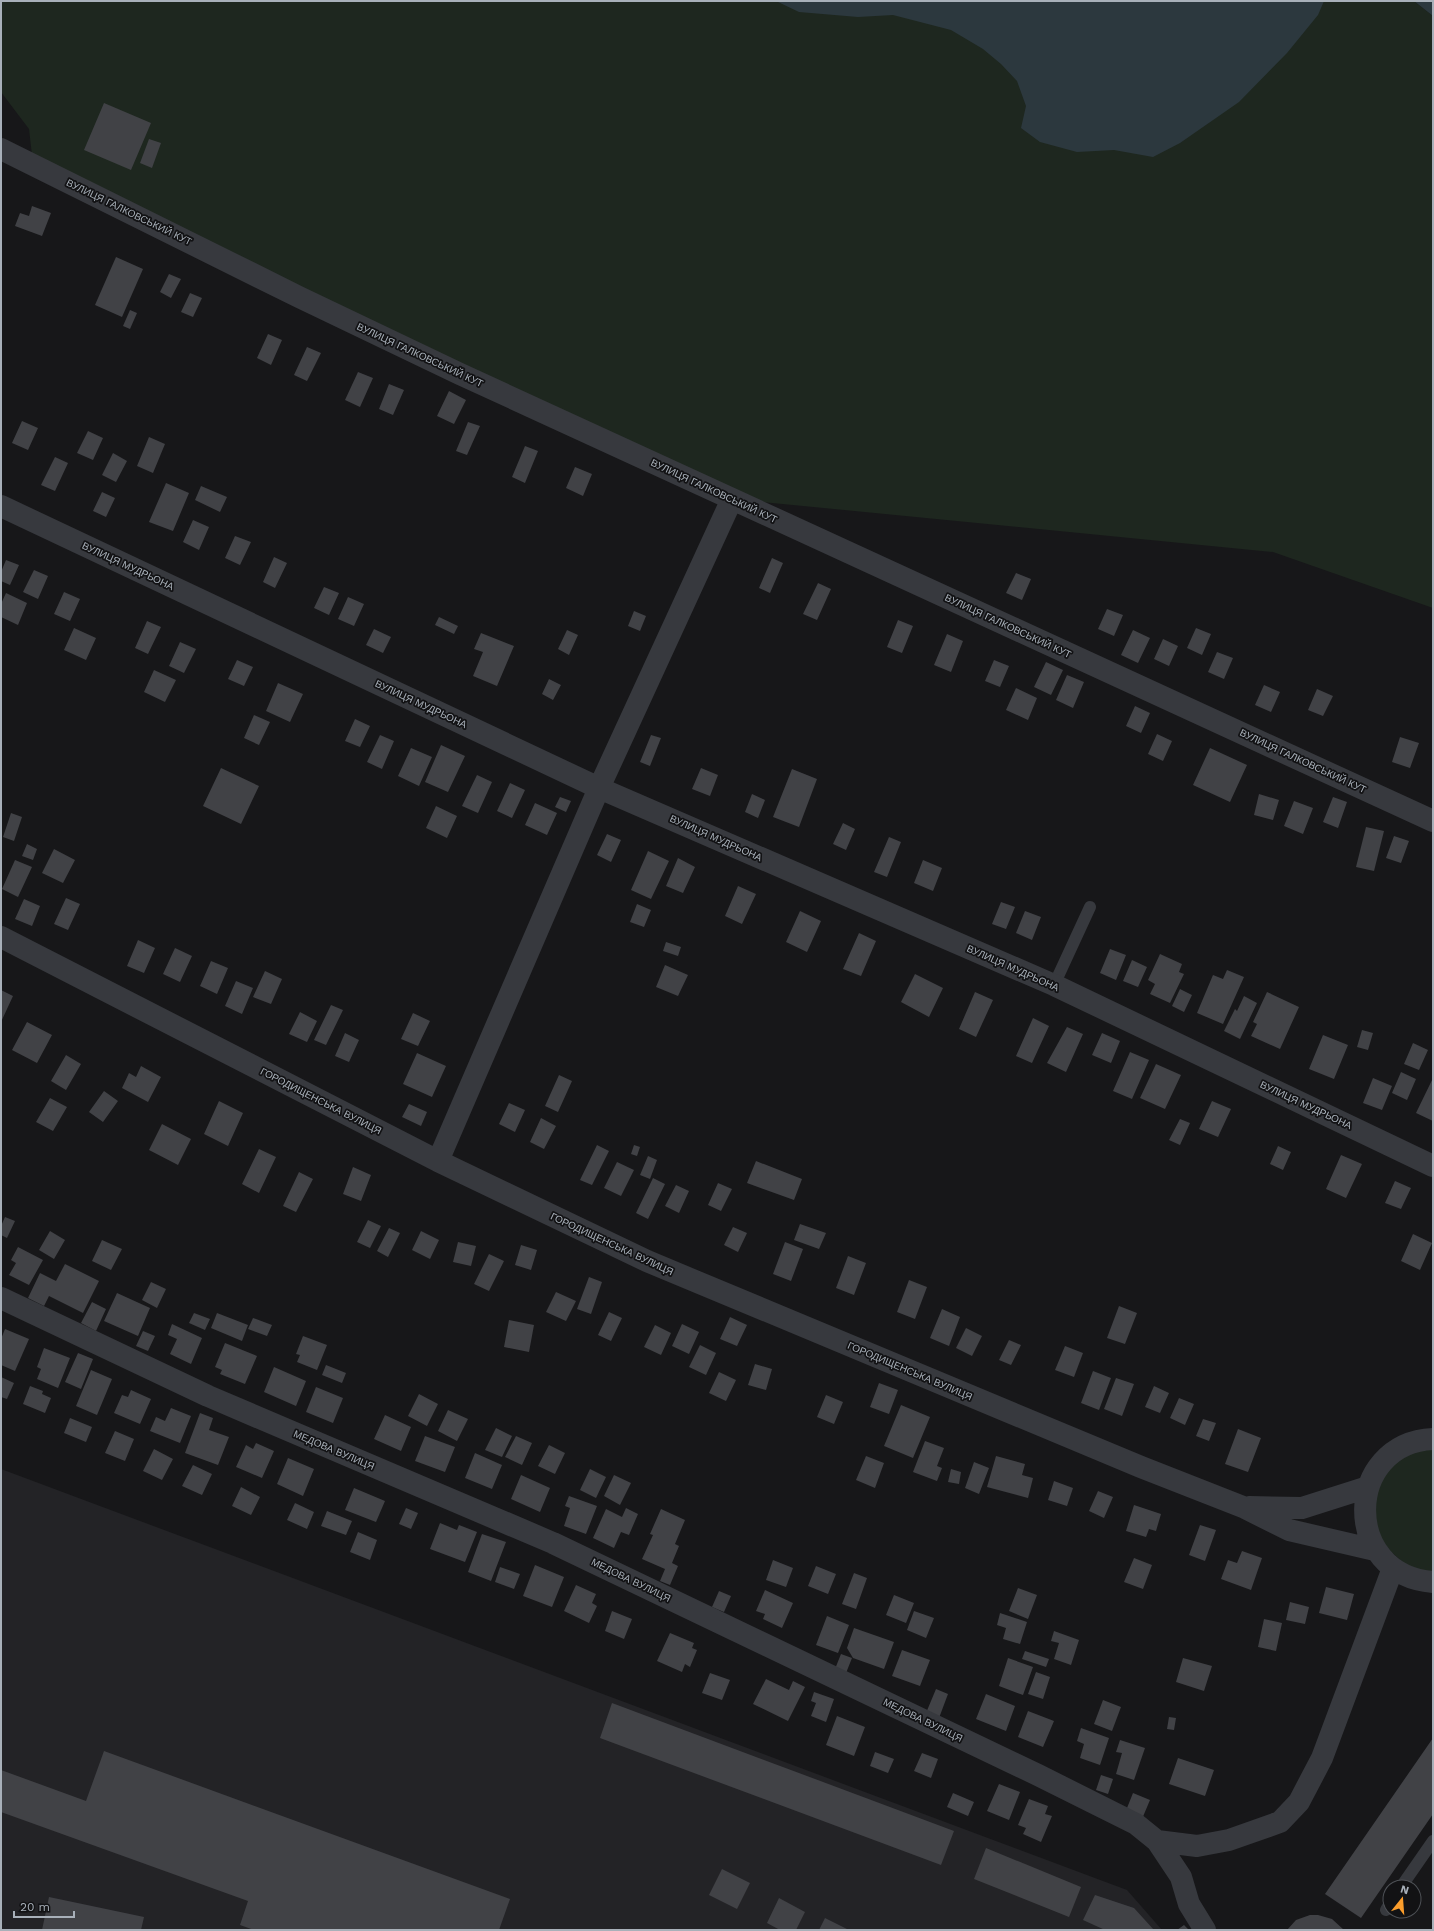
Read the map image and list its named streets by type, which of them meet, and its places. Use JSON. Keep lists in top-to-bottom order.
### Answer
{
  "streets": {
    "street": [
      "ВУЛИЦЯ ГАЛКОВСЬКИЙ КУТ",
      "ВУЛИЦЯ МУДРЬОНА",
      "ГОРОДИЩЕНСЬКА ВУЛИЦЯ",
      "МЕДОВА ВУЛИЦЯ"
    ]
  },
  "scale_bar": "20 m",
  "north": "top"
}
